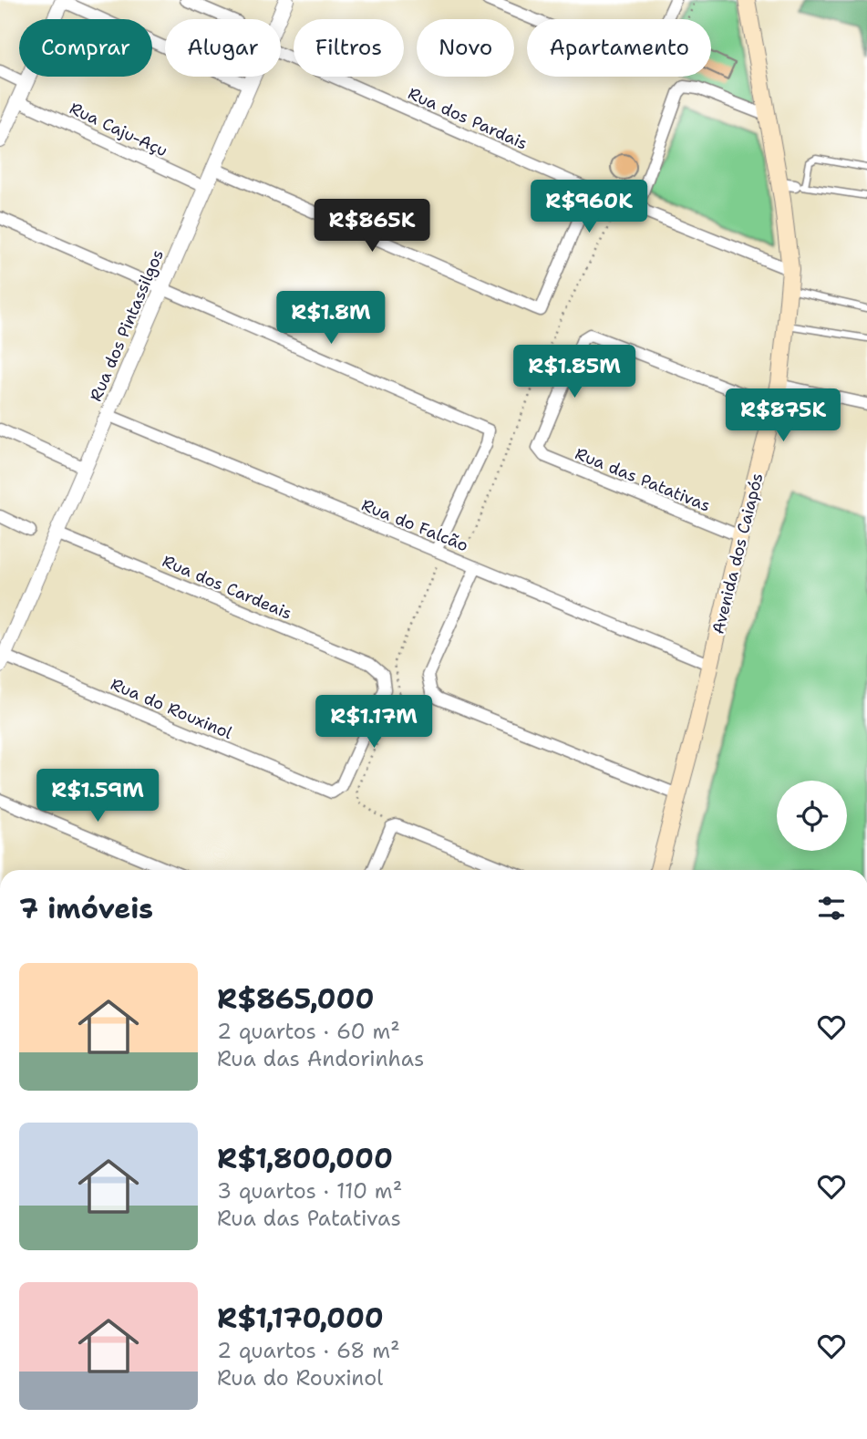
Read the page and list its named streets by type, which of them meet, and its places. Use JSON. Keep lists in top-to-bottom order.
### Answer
{
  "streets": {
    "main road": ["Avenida dos Caiapós"],
    "street": [
      "Rua dos Pardais",
      "Rua Caju-Açu",
      "Rua dos Pintassilgos",
      "Rua das Patativas",
      "Rua do Falcão",
      "Rua dos Cardeais",
      "Rua do Rouxinol"
    ]
  },
  "crossings": [
    ["Rua dos Pardais", "Rua dos Pintassilgos"],
    ["Rua Caju-Açu", "Rua dos Pintassilgos"],
    ["Rua dos Pintassilgos", "Rua do Falcão"],
    ["Rua dos Pintassilgos", "Rua dos Cardeais"],
    ["Rua dos Pintassilgos", "Rua do Rouxinol"],
    ["Rua das Patativas", "Avenida dos Caiapós"],
    ["Rua do Falcão", "Avenida dos Caiapós"],
    ["Rua dos Cardeais", "Rua do Rouxinol"]
  ],
  "page": {
    "chip": [
      "Comprar",
      "Alugar",
      "Filtros",
      "Novo",
      "Apartamento"
    ],
    "price": [
      "R$960K",
      "R$865K",
      "R$1.8M",
      "R$1.85M",
      "R$875K",
      "R$1.17M",
      "R$1.59M"
    ],
    "heading": "7 imóveis",
    "list": [
      {
        "name": "R$865,000",
        "note": "2 quartos · 60 m² · Rua das Andorinhas"
      },
      {
        "name": "R$1,800,000",
        "note": "3 quartos · 110 m² · Rua das Patativas"
      },
      {
        "name": "R$1,170,000",
        "note": "2 quartos · 68 m² · Rua do Rouxinol"
      }
    ]
  }
}
